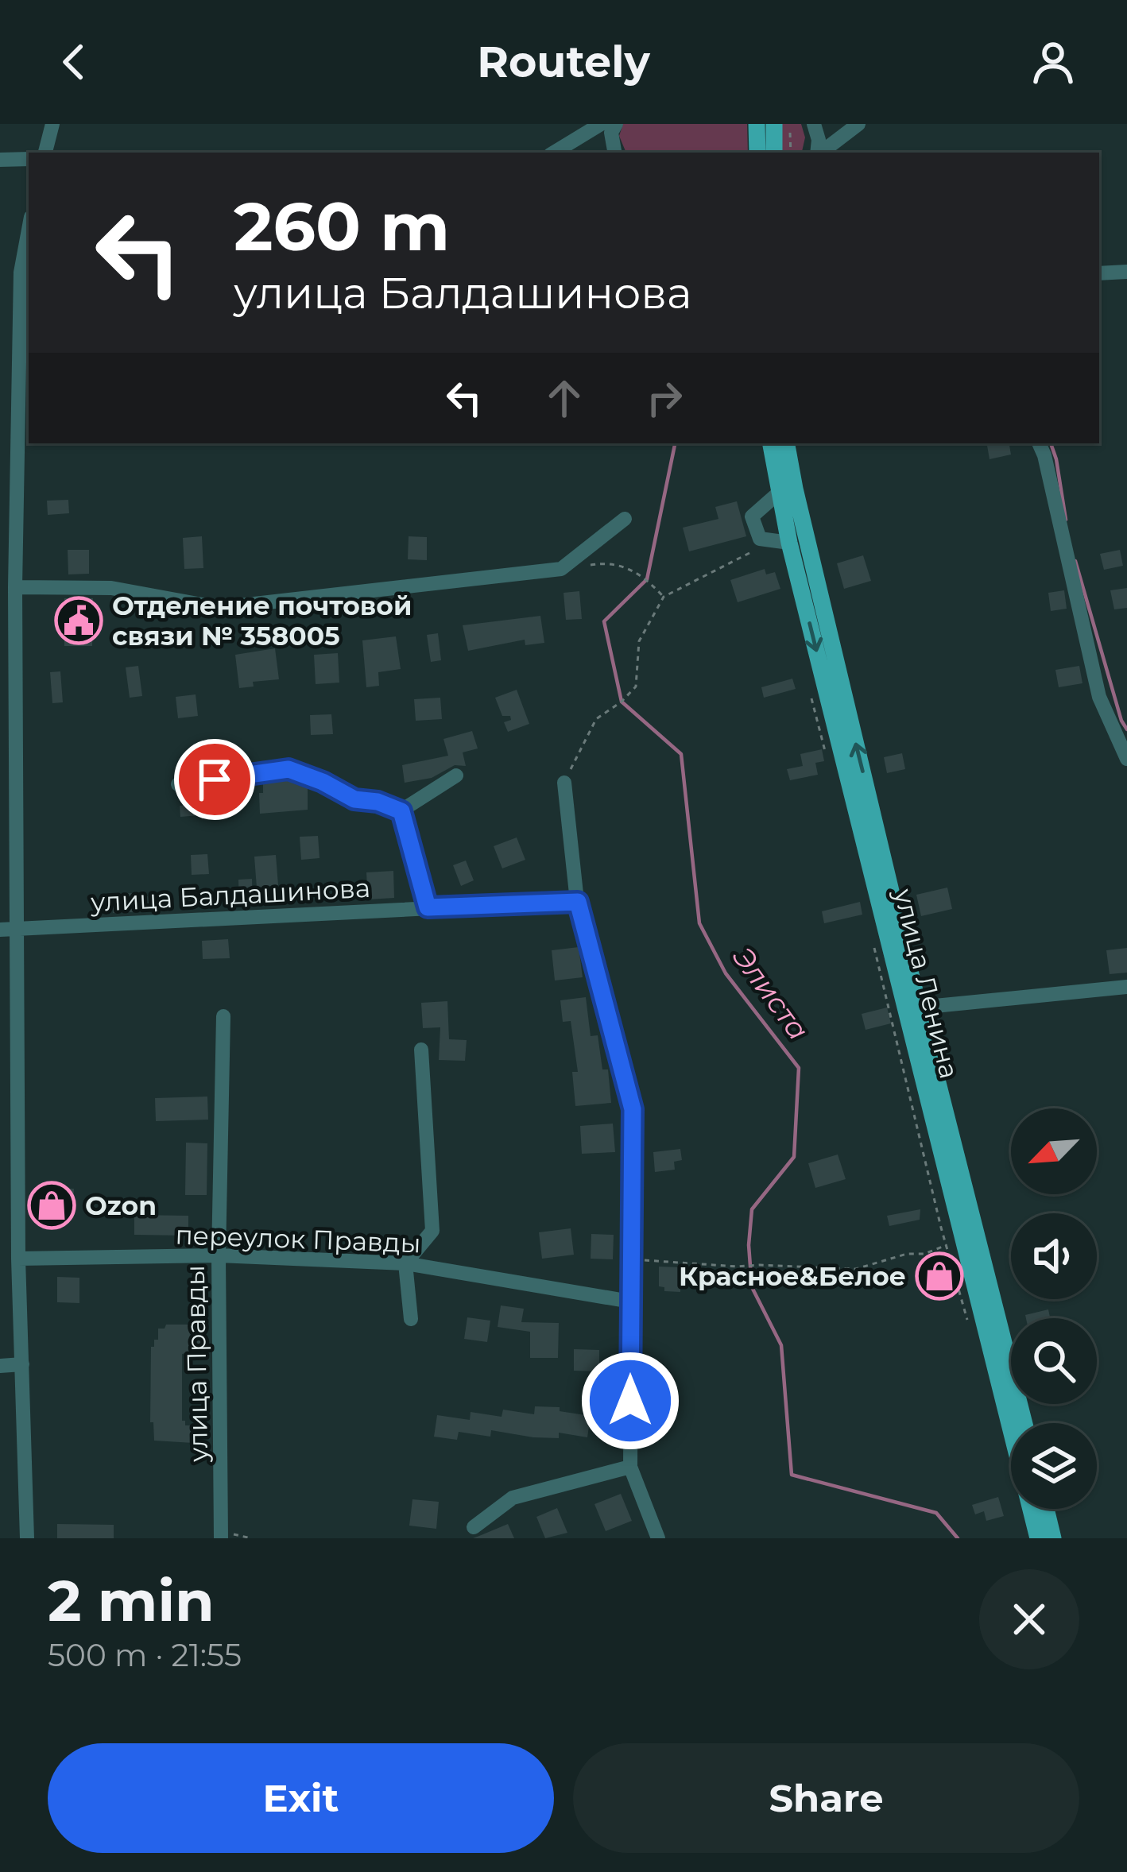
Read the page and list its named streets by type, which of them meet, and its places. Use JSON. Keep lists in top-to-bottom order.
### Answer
{
  "streets": {
    "main road": ["улица Ленина"],
    "street": ["улица Балдашинова", "переулок Правды", "улица Правды"]
  },
  "crossings": [
    ["переулок Правды", "улица Правды"]
  ],
  "water": ["Элиста"],
  "places": {
    "public building": ["Отделение почтовой связи № 358005"],
    "shop": ["Ozon", "Красное&Белое"]
  },
  "north": "bottom left",
  "page": {
    "header": "Routely",
    "turn": ["260 m", "улица Балдашинова"],
    "heading": ["2 min", "500 m · 21:55"],
    "buttons": ["Exit", "Share"]
  }
}
